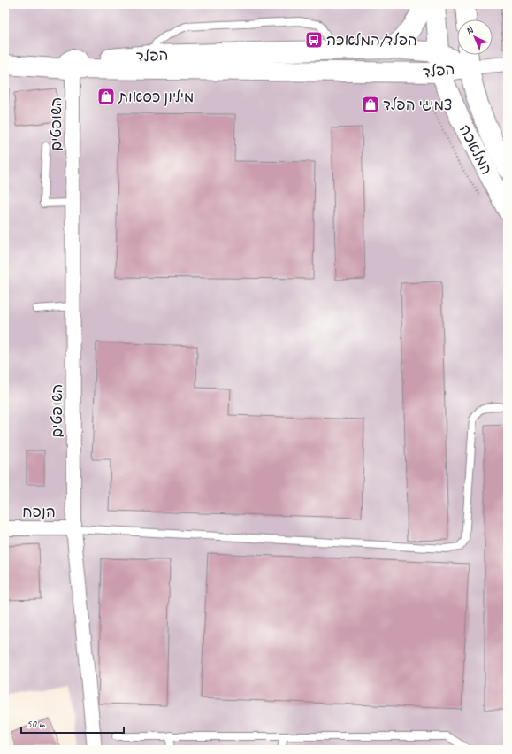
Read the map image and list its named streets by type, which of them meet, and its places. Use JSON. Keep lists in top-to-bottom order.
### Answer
{
  "streets": {
    "street": [
      "הפלד",
      "השופטים",
      "המלאכה",
      "הנפח"
    ]
  },
  "crossings": [
    ["הפלד", "השופטים"],
    ["הפלד", "המלאכה"],
    ["השופטים", "הנפח"]
  ],
  "places": {
    "bus stop": ["הפלד/המלאכה"],
    "shop": ["מיליון כסאות", "צמיגי הפלד"]
  },
  "scale_bar": "50 m",
  "north": "top left"
}
